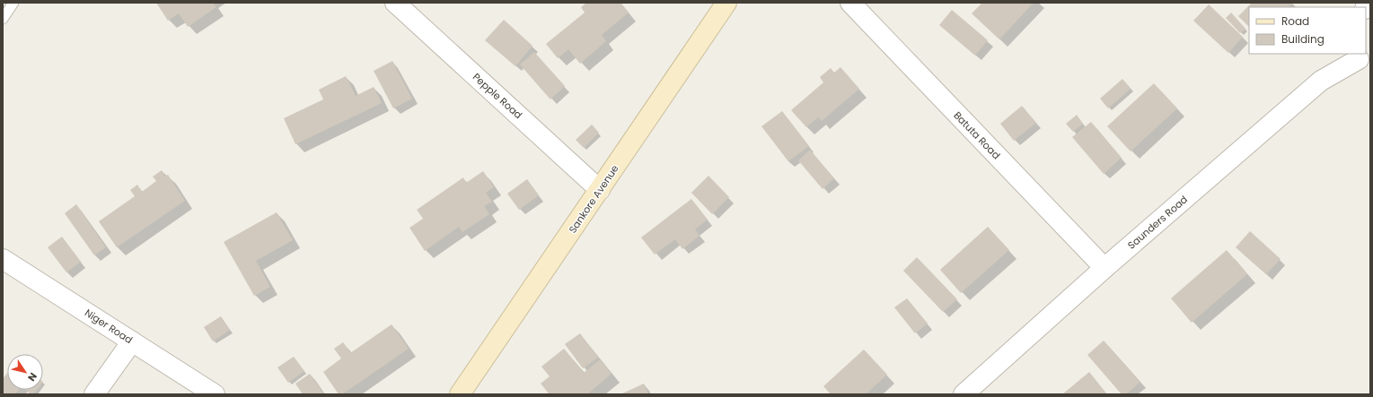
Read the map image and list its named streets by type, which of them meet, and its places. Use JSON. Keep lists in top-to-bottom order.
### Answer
{
  "streets": {
    "street": [
      "Pepple Road",
      "Batuta Road",
      "Sankore Avenue",
      "Saunders Road",
      "Niger Road"
    ]
  },
  "crossings": [
    ["Pepple Road", "Sankore Avenue"],
    ["Batuta Road", "Saunders Road"]
  ],
  "legend": ["Road", "Building"],
  "north": "bottom right"
}
